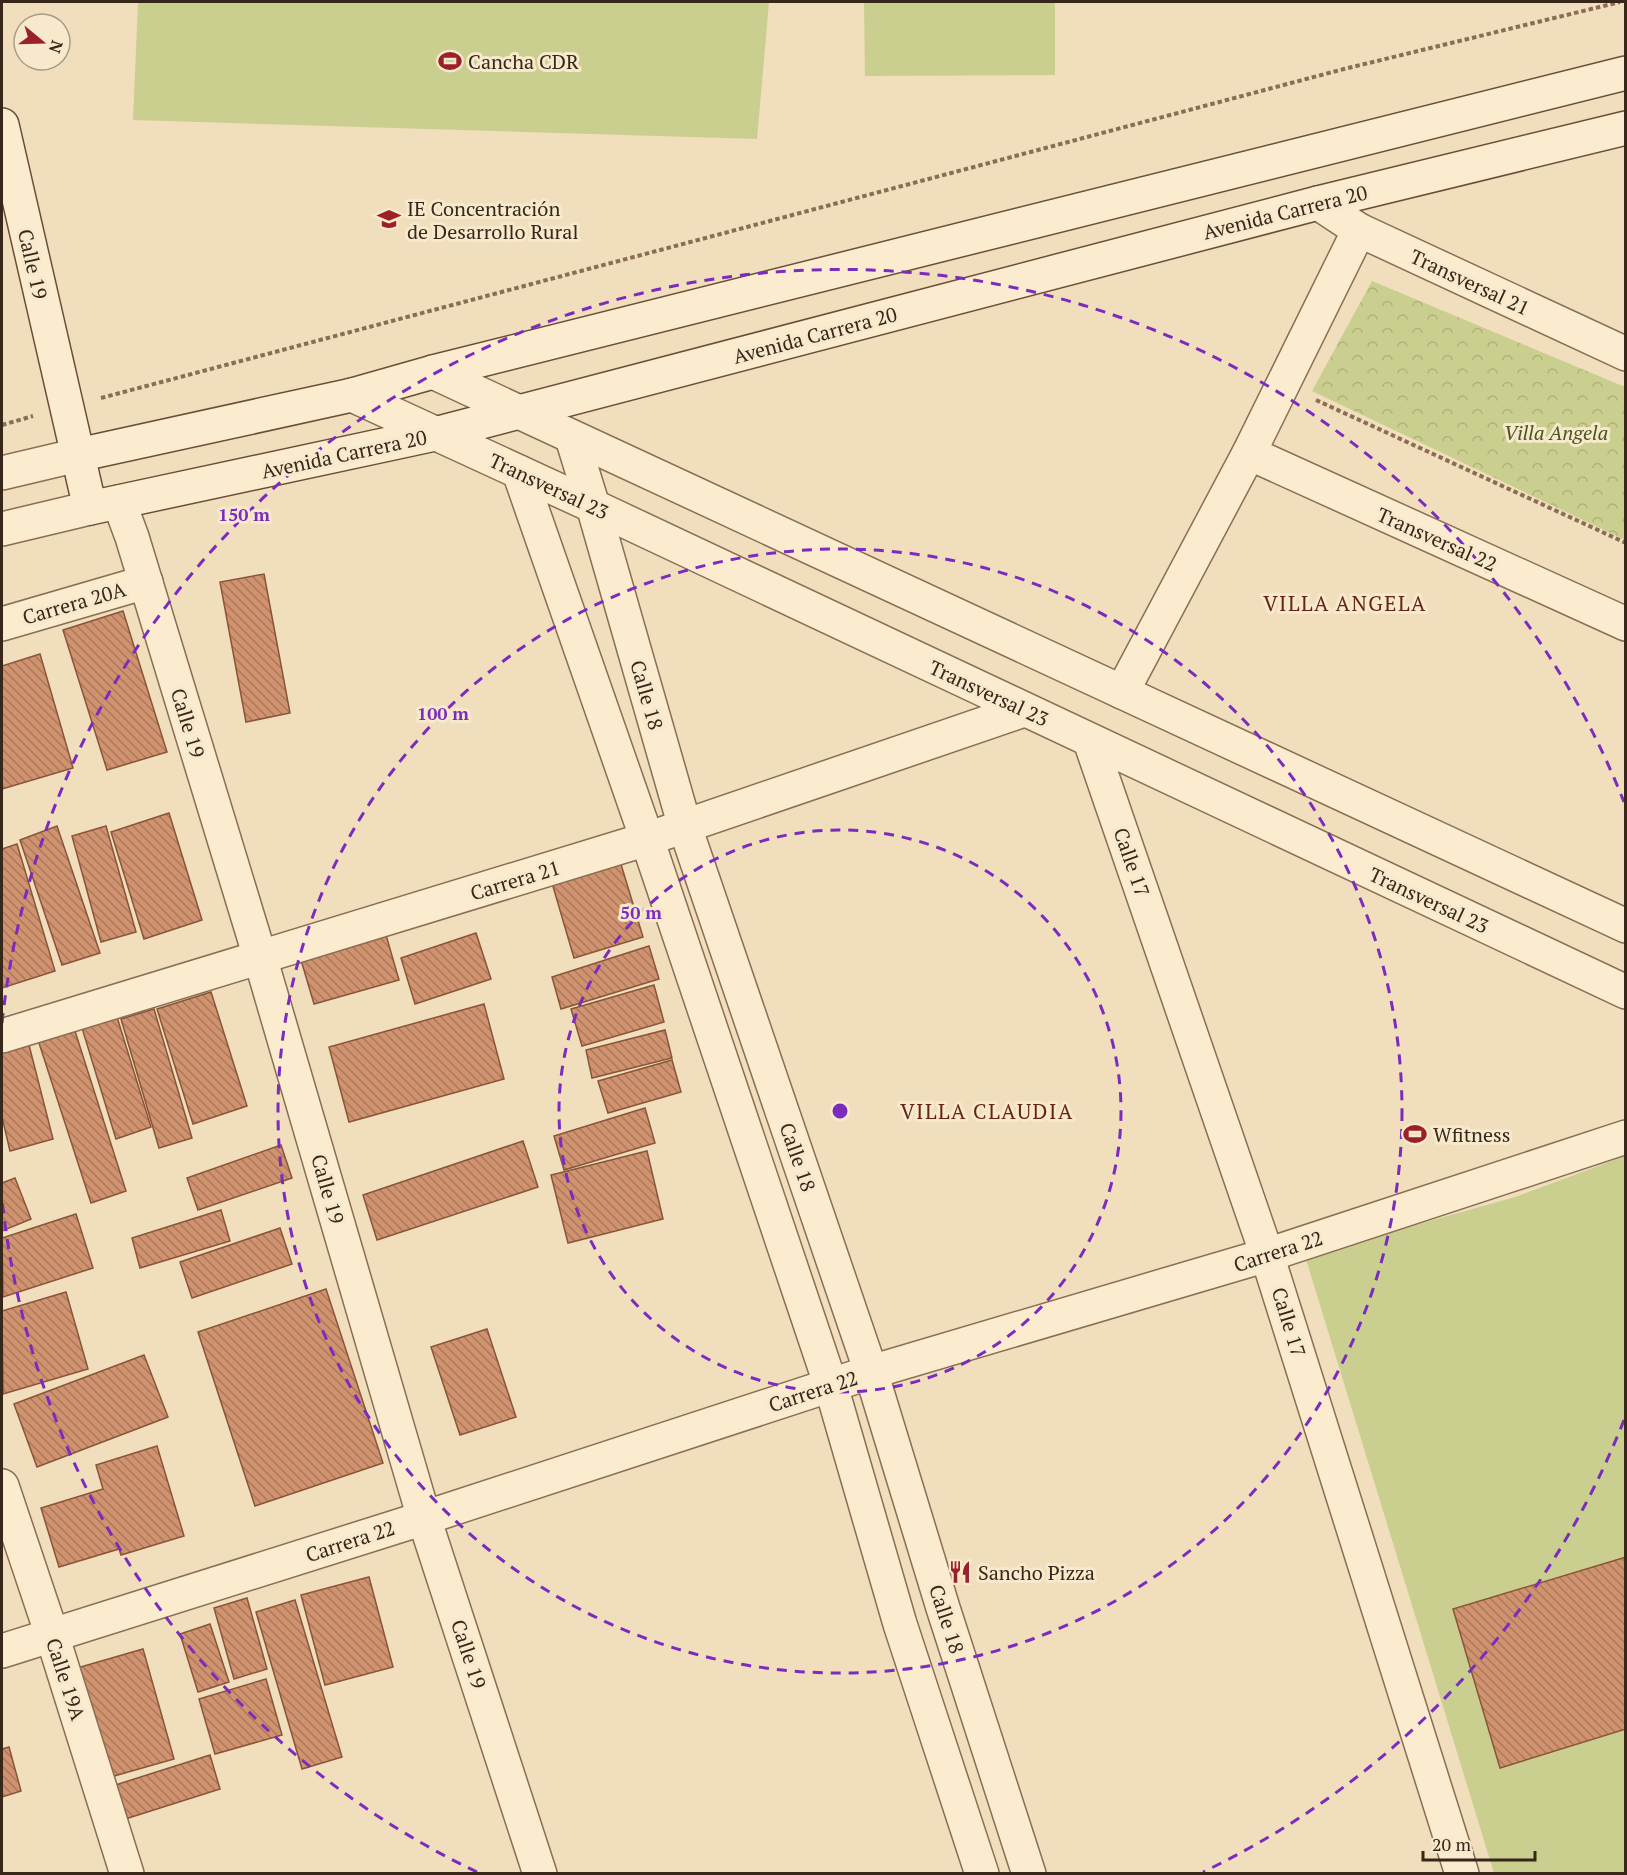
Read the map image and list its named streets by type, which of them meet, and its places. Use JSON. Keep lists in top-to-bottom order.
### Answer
{
  "streets": {
    "street": [
      "Avenida Carrera 20",
      "Calle 19",
      "Transversal 21",
      "Transversal 23",
      "Transversal 22",
      "Carrera 20A",
      "Calle 18",
      "Calle 17",
      "Carrera 21",
      "Carrera 22",
      "Calle 19A"
    ]
  },
  "crossings": [
    ["Avenida Carrera 20", "Calle 19"],
    ["Avenida Carrera 20", "Transversal 21"],
    ["Avenida Carrera 20", "Transversal 23"],
    ["Calle 19", "Carrera 20A"],
    ["Calle 19", "Carrera 21"],
    ["Calle 19", "Carrera 22"],
    ["Transversal 23", "Calle 18"],
    ["Transversal 23", "Calle 17"],
    ["Transversal 23", "Carrera 21"],
    ["Calle 18", "Carrera 21"],
    ["Calle 18", "Carrera 22"],
    ["Calle 17", "Carrera 22"],
    ["Carrera 22", "Calle 19A"]
  ],
  "districts": ["VILLA ANGELA", "VILLA CLAUDIA"],
  "parks": ["Villa Angela"],
  "places": {
    "sports": ["Cancha CDR", "Wfitness"],
    "school or university": ["IE Concentración de Desarrollo Rural"],
    "restaurant": ["Sancho Pizza"]
  },
  "scale_bar": "20 m",
  "north": "right",
  "rings": ["150 m", "100 m", "50 m"]
}
